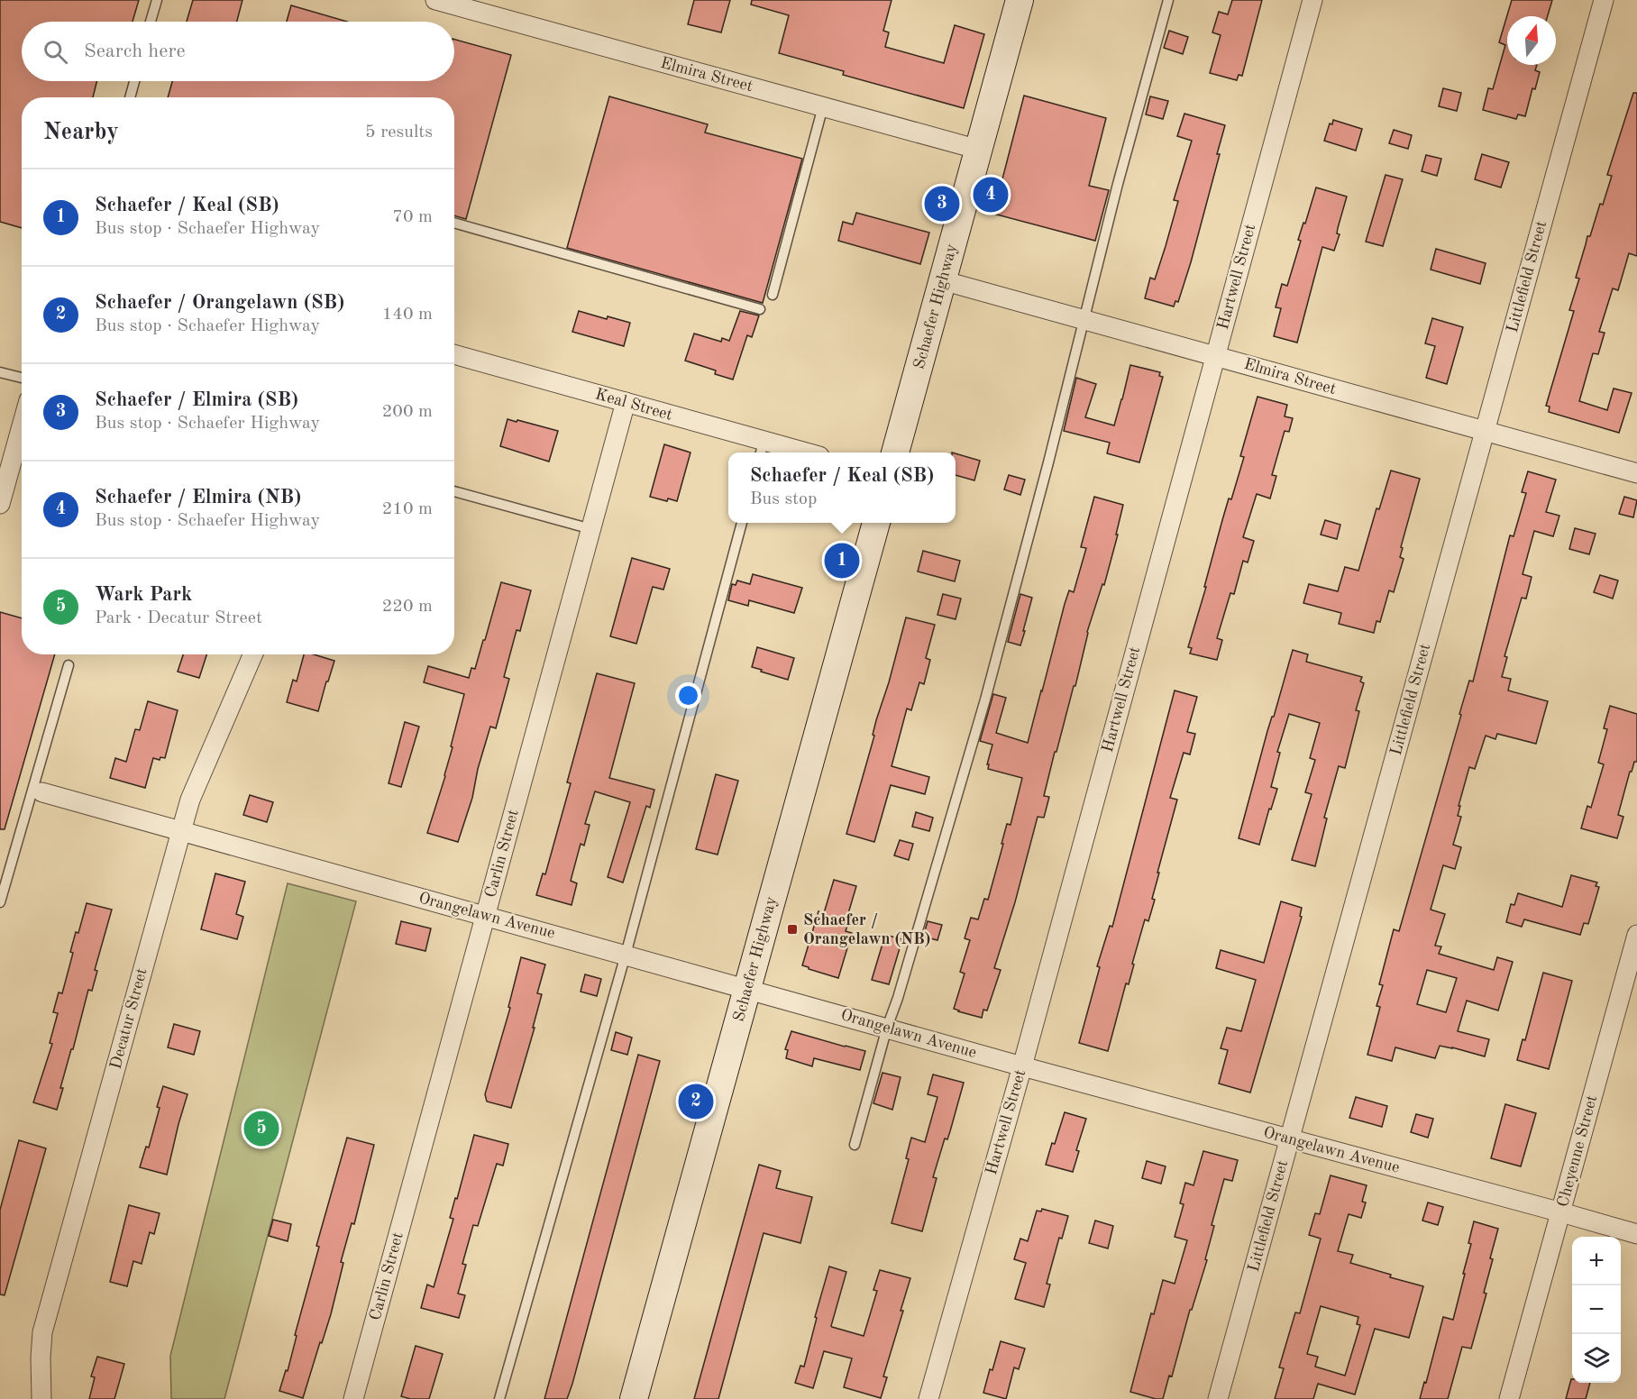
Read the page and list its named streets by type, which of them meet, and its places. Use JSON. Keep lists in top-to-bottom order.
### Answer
{
  "streets": {
    "main road": ["Schaefer Highway"],
    "street": [
      "Elmira Street",
      "Hartwell Street",
      "Littlefield Street",
      "Keal Street",
      "Carlin Street",
      "Orangelawn Avenue",
      "Decatur Street",
      "Cheyenne Street"
    ]
  },
  "crossings": [
    ["Elmira Street", "Hartwell Street"],
    ["Elmira Street", "Littlefield Street"],
    ["Elmira Street", "Schaefer Highway"],
    ["Hartwell Street", "Orangelawn Avenue"],
    ["Littlefield Street", "Orangelawn Avenue"],
    ["Schaefer Highway", "Orangelawn Avenue"],
    ["Keal Street", "Carlin Street"],
    ["Carlin Street", "Orangelawn Avenue"],
    ["Orangelawn Avenue", "Decatur Street"],
    ["Orangelawn Avenue", "Cheyenne Street"]
  ],
  "places": {
    "transit": ["Schaefer / Orangelawn (NB)"]
  },
  "north": "top",
  "page": {
    "search": "Search here",
    "heading": ["Nearby", "5 results"],
    "list": [
      {
        "mark": "1",
        "name": "Schaefer / Keal (SB)",
        "note": "Bus stop · Schaefer Highway",
        "value": "70 m"
      },
      {
        "mark": "2",
        "name": "Schaefer / Orangelawn (SB)",
        "note": "Bus stop · Schaefer Highway",
        "value": "140 m"
      },
      {
        "mark": "3",
        "name": "Schaefer / Elmira (SB)",
        "note": "Bus stop · Schaefer Highway",
        "value": "200 m"
      },
      {
        "mark": "4",
        "name": "Schaefer / Elmira (NB)",
        "note": "Bus stop · Schaefer Highway",
        "value": "210 m"
      },
      {
        "mark": "5",
        "name": "Wark Park",
        "note": "Park · Decatur Street",
        "value": "220 m"
      }
    ],
    "pins": [
      "4",
      "3",
      "1",
      "2",
      "5"
    ],
    "popup": ["Schaefer / Keal (SB)", "Bus stop"],
    "map_buttons": ["+", "−"]
  }
}
